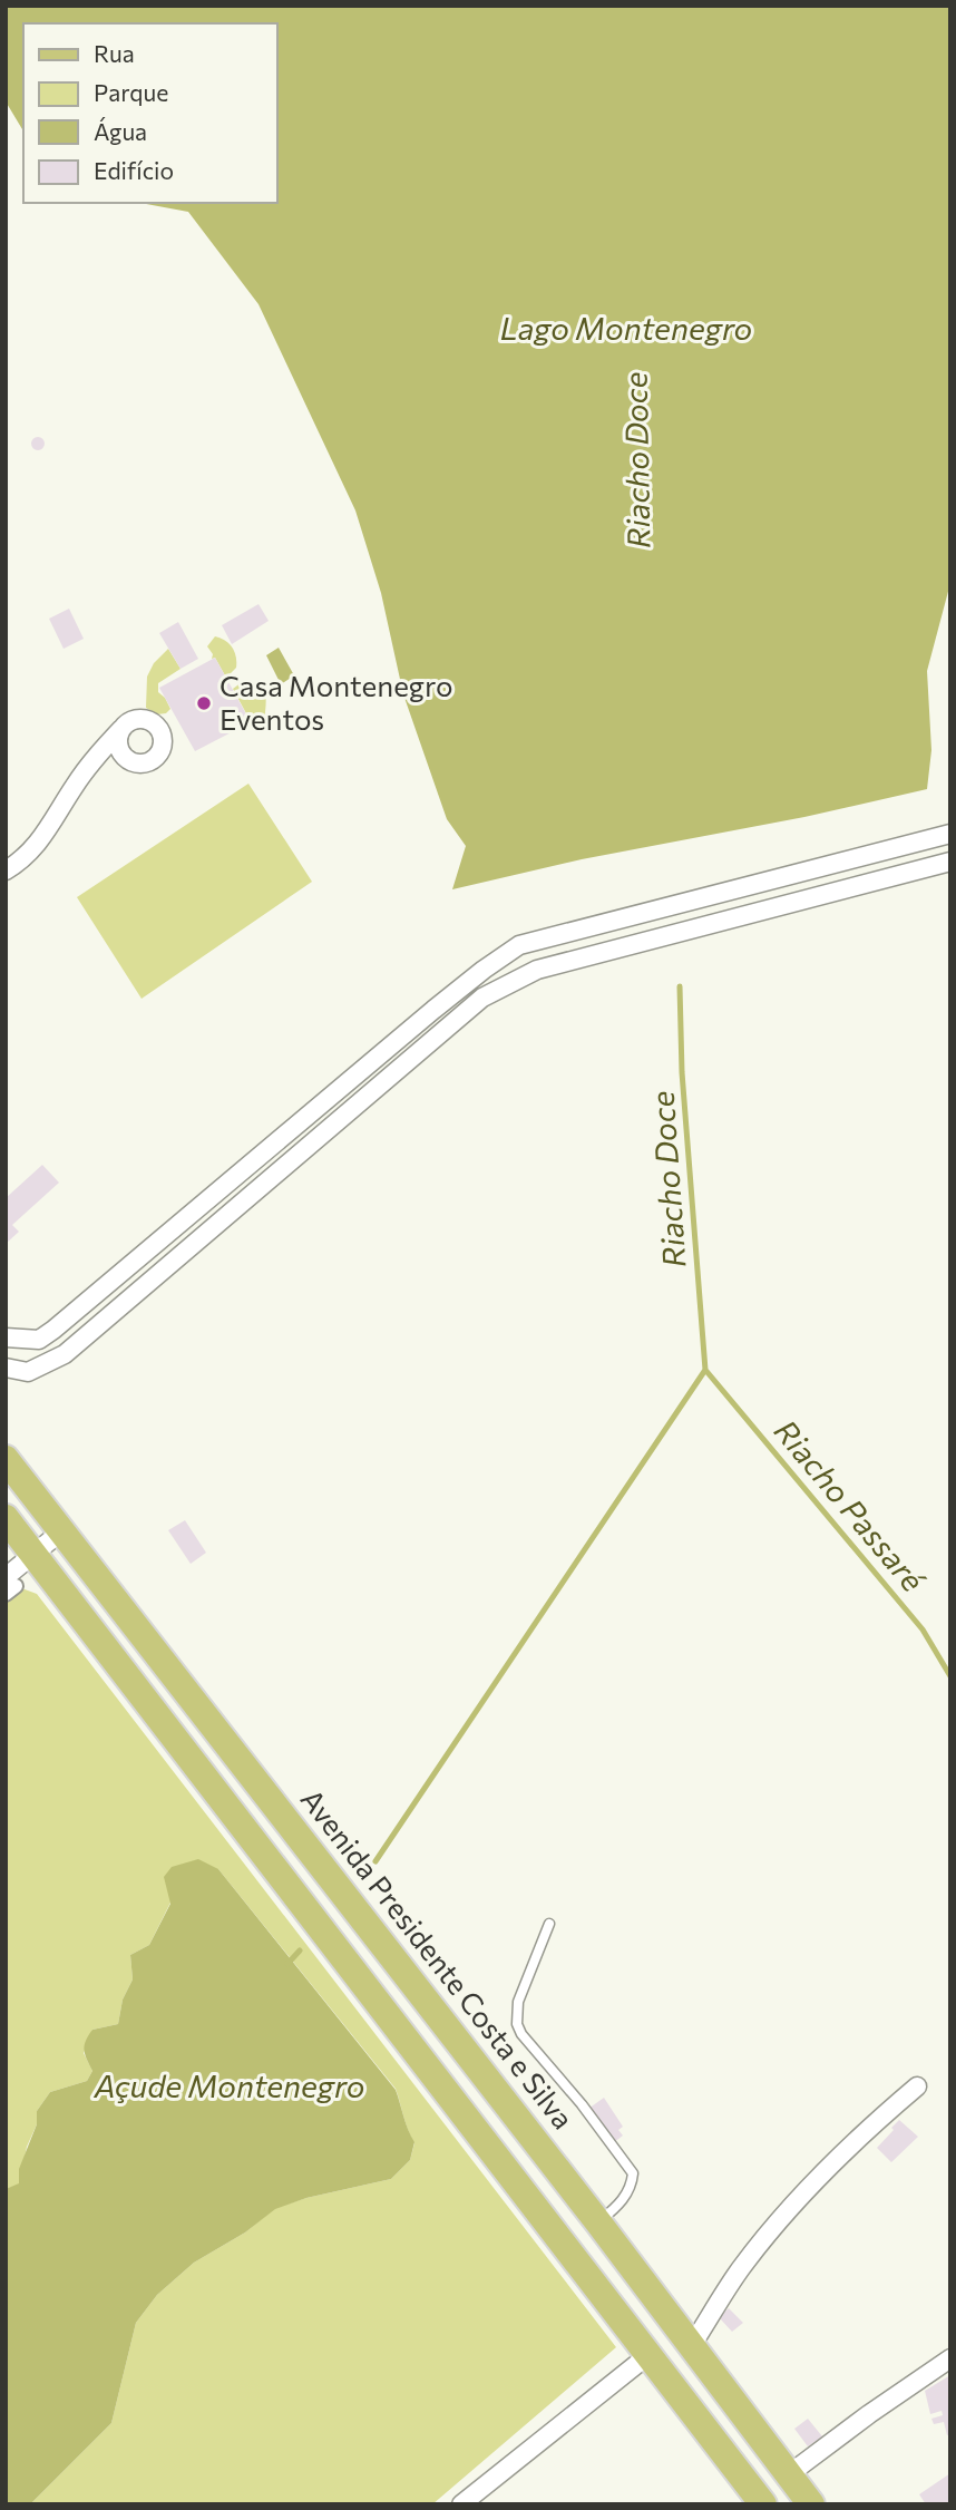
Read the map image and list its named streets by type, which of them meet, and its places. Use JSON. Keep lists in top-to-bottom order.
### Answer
{
  "streets": {
    "main road": ["Avenida Presidente Costa e Silva"]
  },
  "water": [
    "Lago Montenegro",
    "Riacho Doce",
    "Riacho Passaré",
    "Açude Montenegro"
  ],
  "places": ["Casa Montenegro Eventos"],
  "legend": [
    "Rua",
    "Parque",
    "Água",
    "Edifício"
  ]
}
